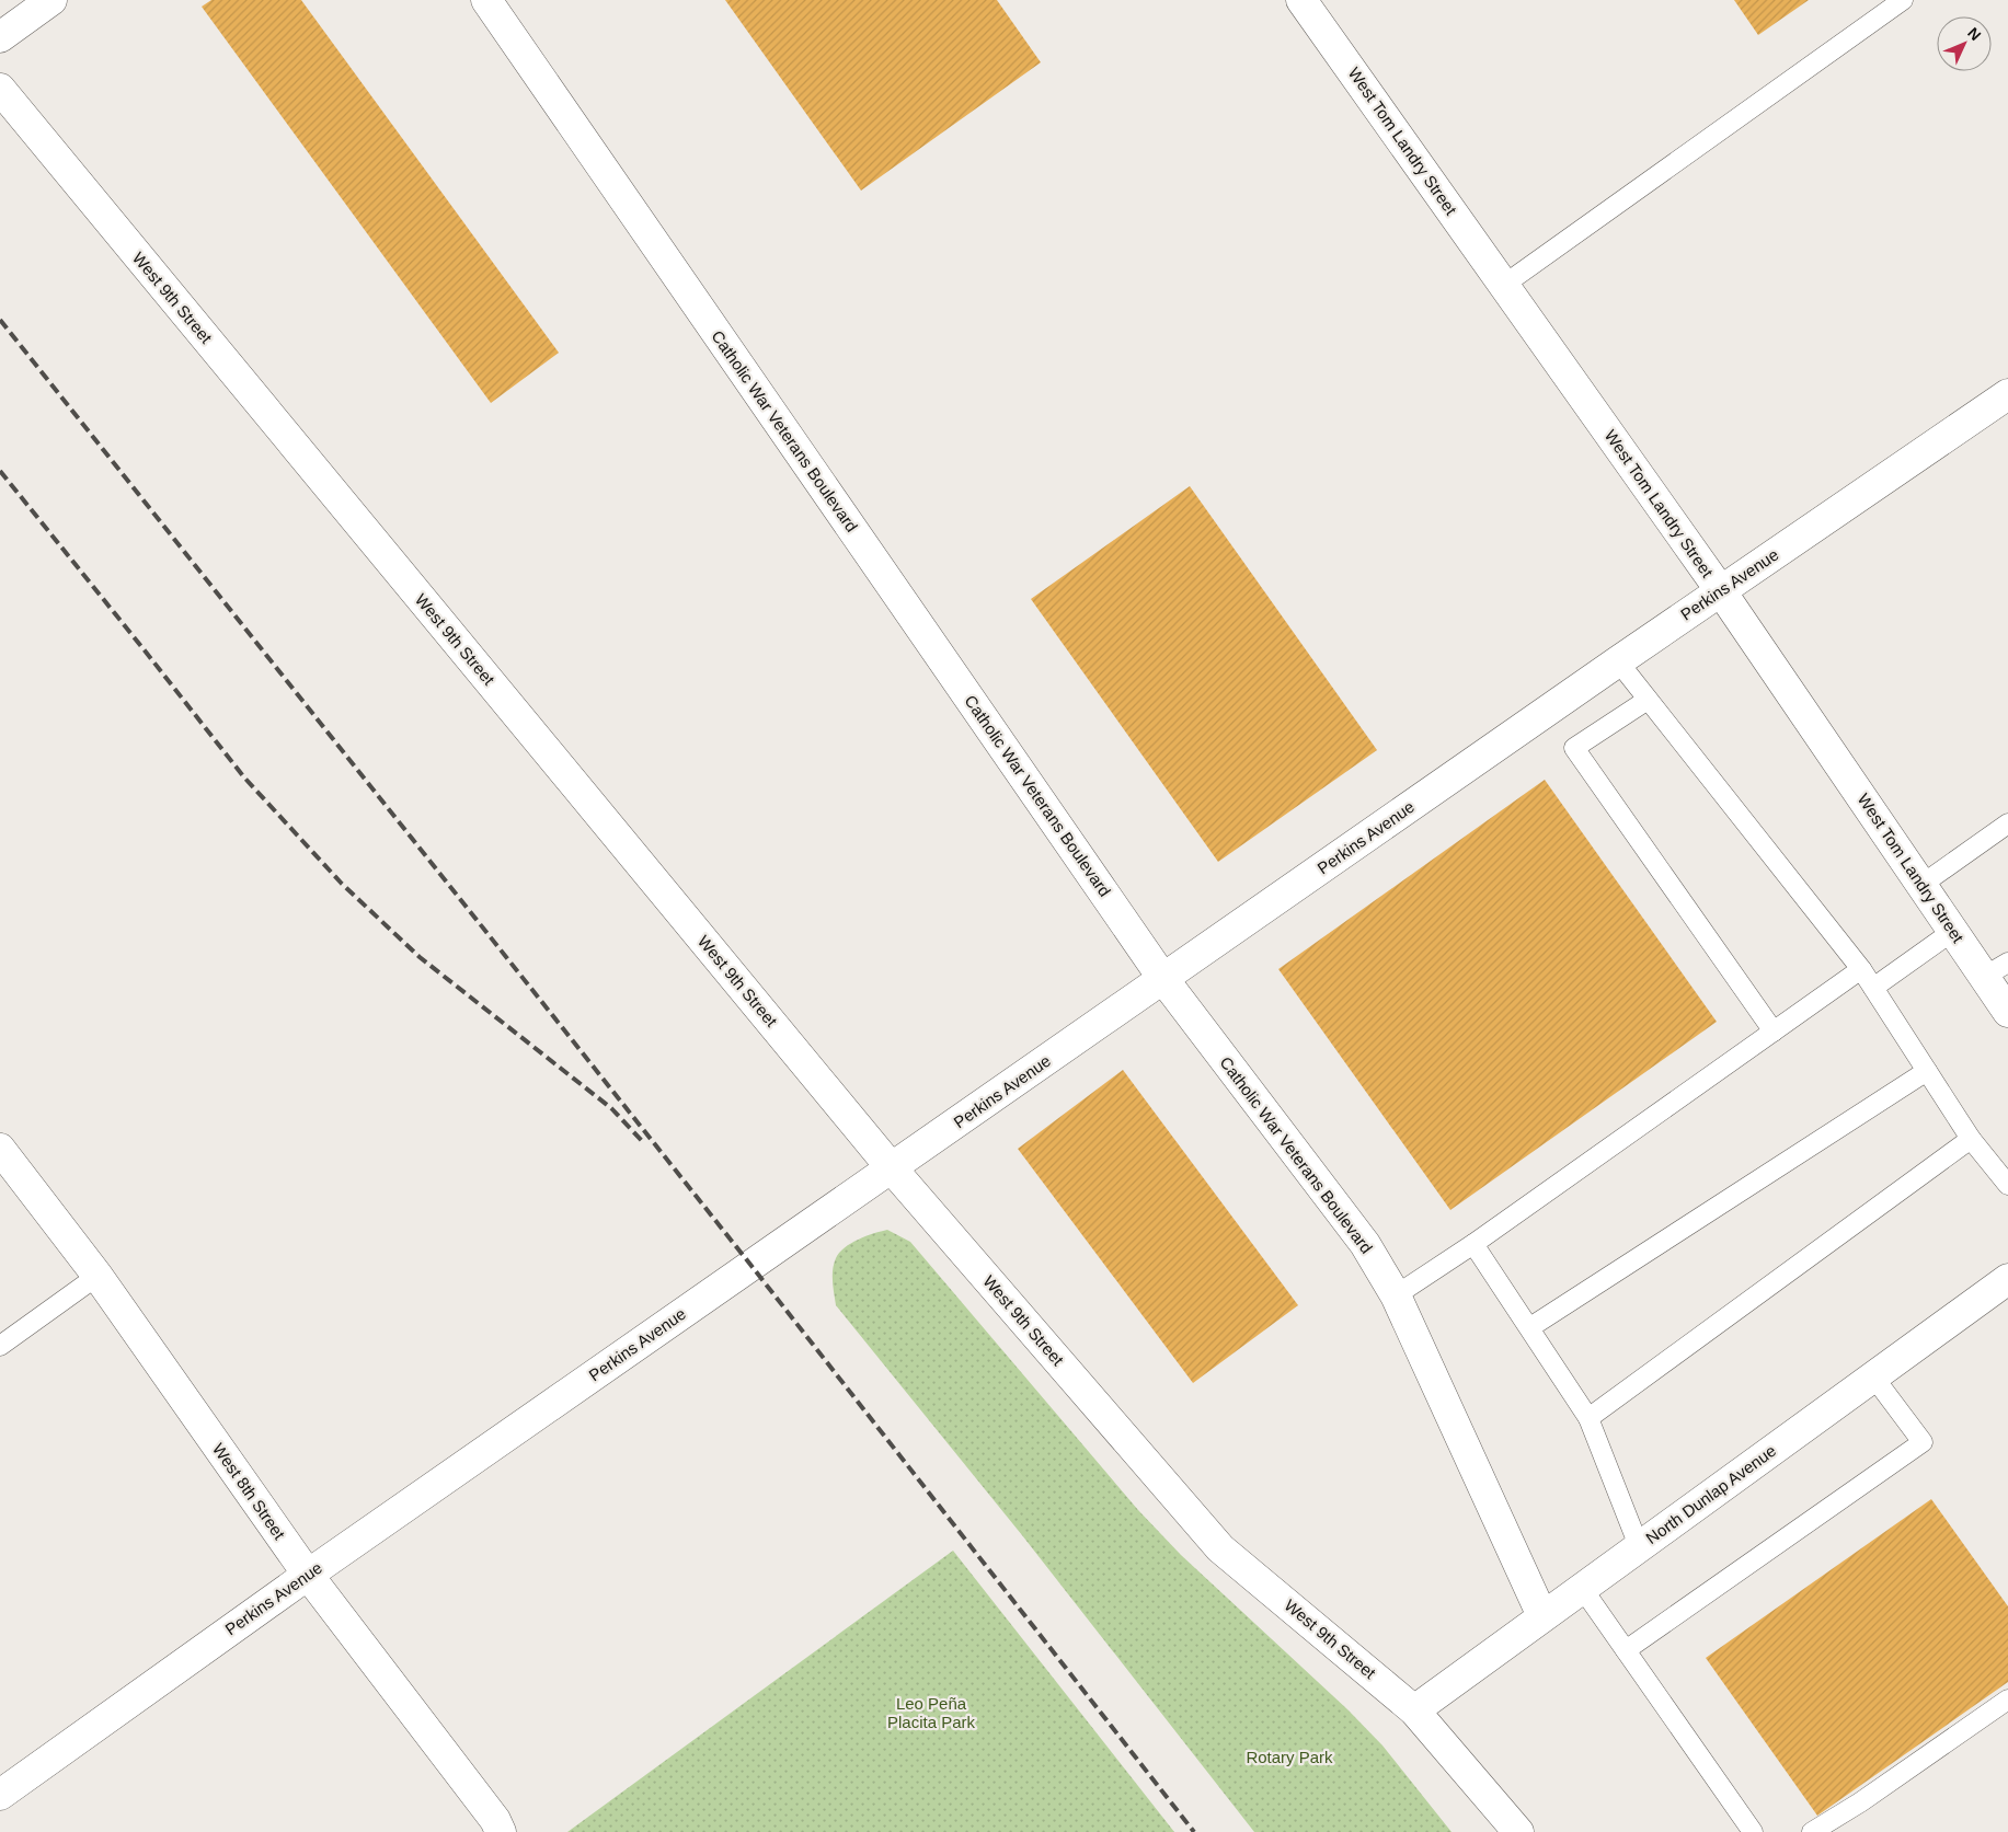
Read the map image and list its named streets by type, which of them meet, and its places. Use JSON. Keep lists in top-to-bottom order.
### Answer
{
  "streets": {
    "street": [
      "West Tom Landry Street",
      "West 9th Street",
      "Catholic War Veterans Boulevard",
      "Perkins Avenue",
      "West 8th Street",
      "North Dunlap Avenue"
    ]
  },
  "crossings": [
    ["West Tom Landry Street", "Perkins Avenue"],
    ["West 9th Street", "Perkins Avenue"],
    ["West 9th Street", "North Dunlap Avenue"],
    ["Catholic War Veterans Boulevard", "Perkins Avenue"],
    ["Catholic War Veterans Boulevard", "North Dunlap Avenue"],
    ["Perkins Avenue", "West 8th Street"]
  ],
  "parks": ["Leo Peña Placita Park", "Rotary Park"],
  "north": "top right"
}
